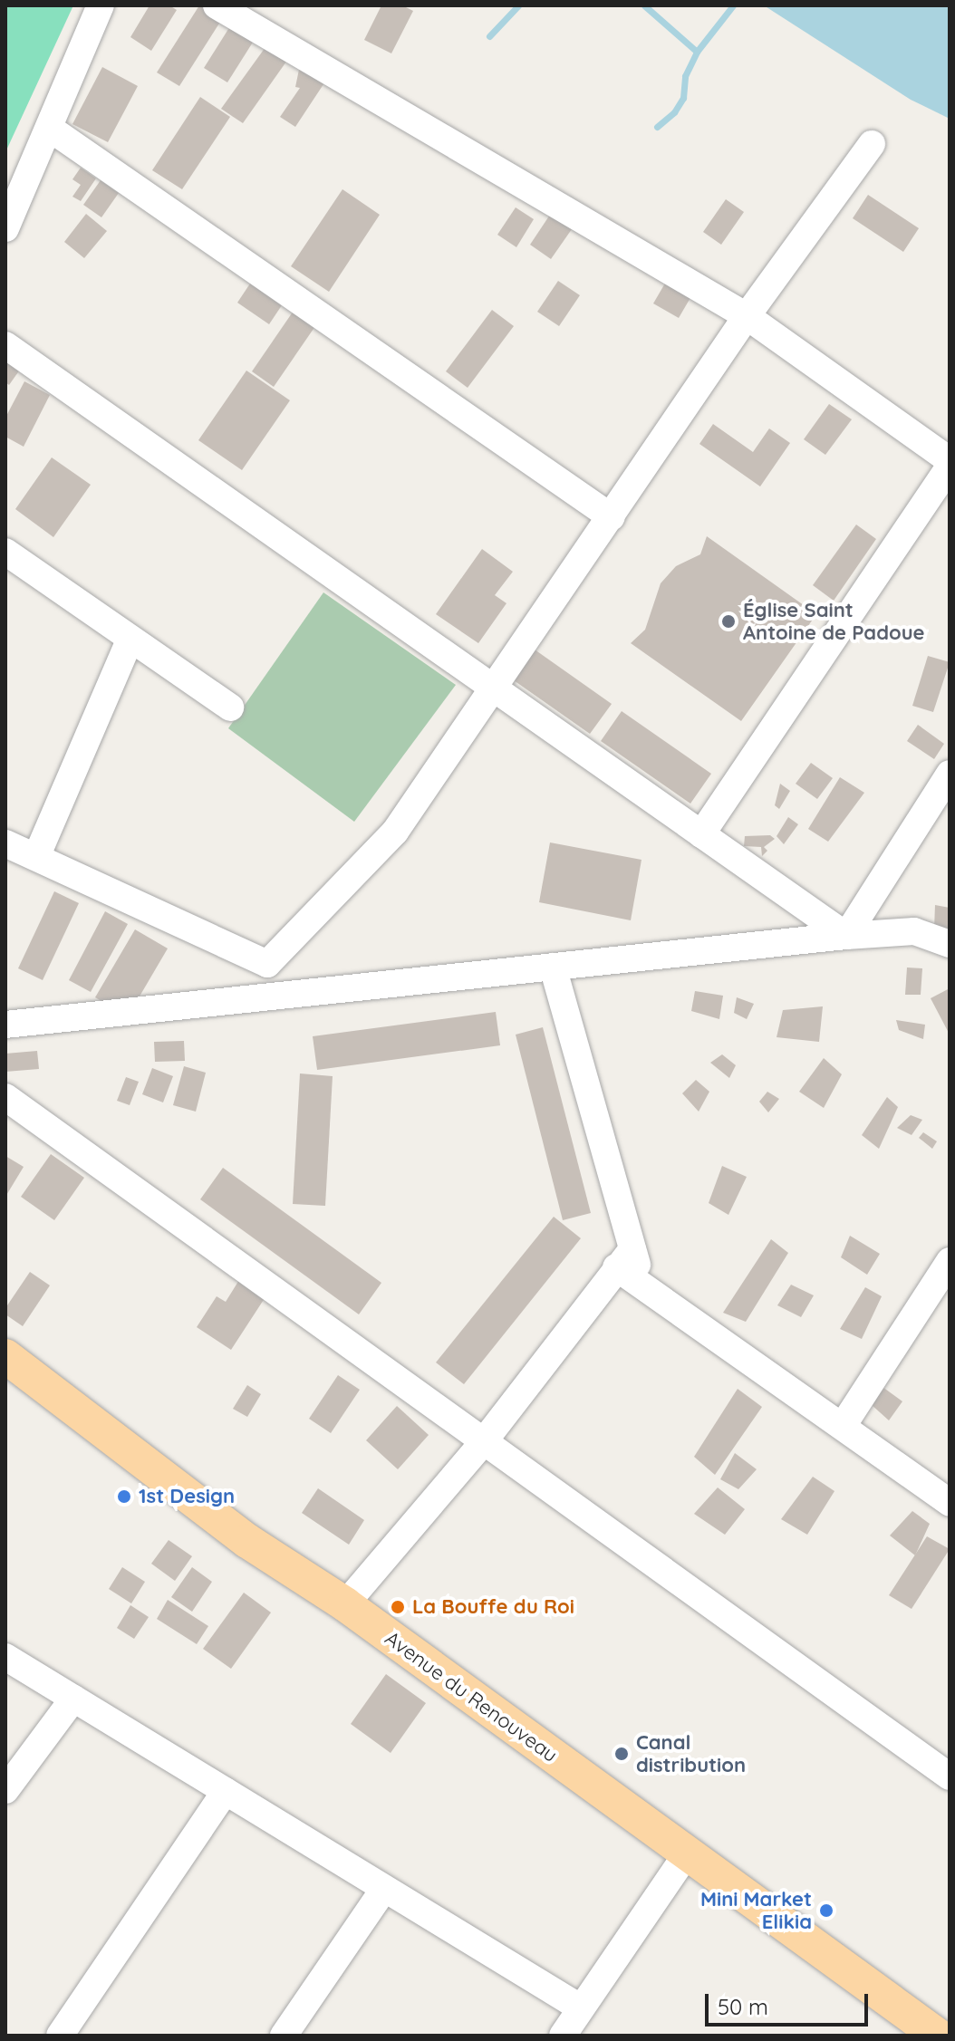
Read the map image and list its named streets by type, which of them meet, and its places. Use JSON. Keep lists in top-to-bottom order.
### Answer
{
  "streets": {
    "main road": ["Avenue du Renouveau"]
  },
  "places": [
    "Église Saint Antoine de Padoue",
    "1st Design",
    "La Bouffe du Roi",
    "Canal distribution",
    "Mini Market Elikia"
  ],
  "scale_bar": "50 m"
}
